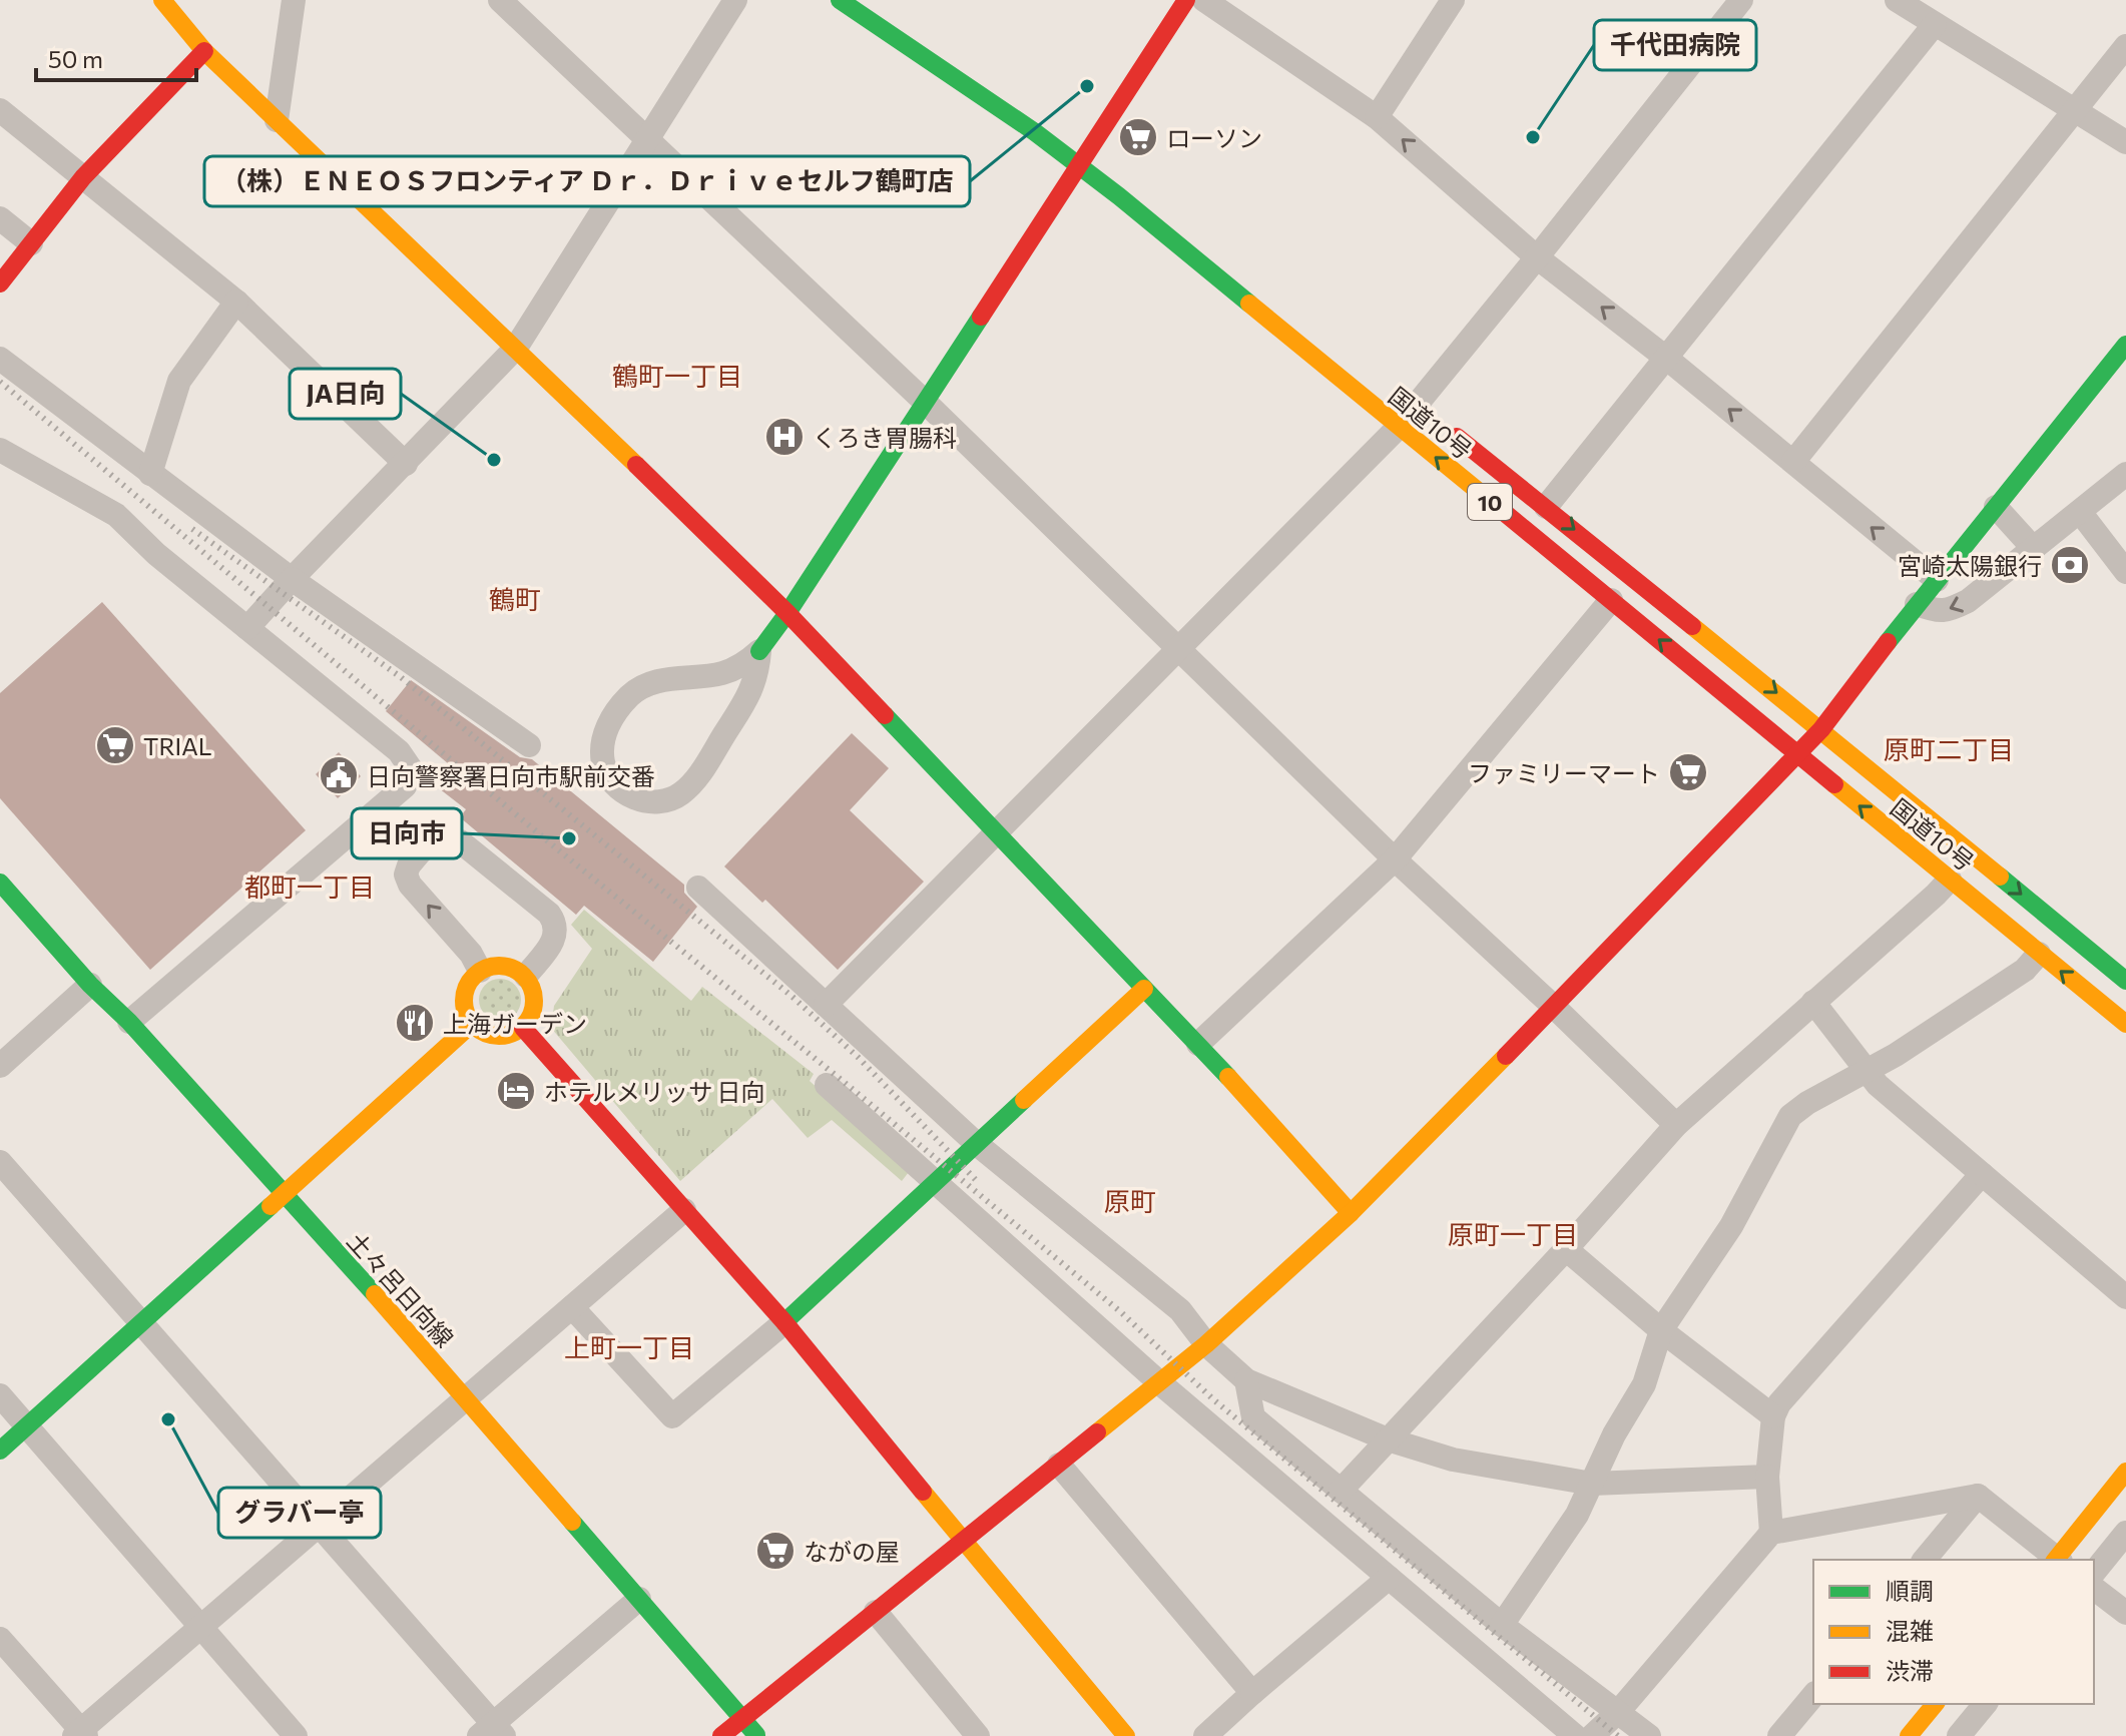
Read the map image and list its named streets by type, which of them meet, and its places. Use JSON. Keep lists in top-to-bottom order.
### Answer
{
  "streets": {
    "main road": ["国道10号", "10", "土々呂日向線"]
  },
  "districts": [
    "鶴町一丁目",
    "鶴町",
    "原町二丁目",
    "都町一丁目",
    "原町",
    "原町一丁目",
    "上町一丁目"
  ],
  "places": {
    "other": [
      "（株）ＥＮＥＯＳフロンティア Ｄｒ．Ｄｒｉｖｅセルフ鶴町店",
      "千代田病院",
      "JA日向",
      "日向市",
      "グラバー亭"
    ],
    "supermarket": [
      "ローソン",
      "TRIAL",
      "ファミリーマート",
      "ながの屋"
    ],
    "hospital": ["くろき胃腸科"],
    "bank": ["宮崎太陽銀行"],
    "public building": ["日向警察署日向市駅前交番"],
    "restaurant": ["上海ガーデン"],
    "hotel": ["ホテルメリッサ 日向"]
  },
  "legend": ["順調", "混雑", "渋滞"],
  "scale_bar": "50 m"
}
